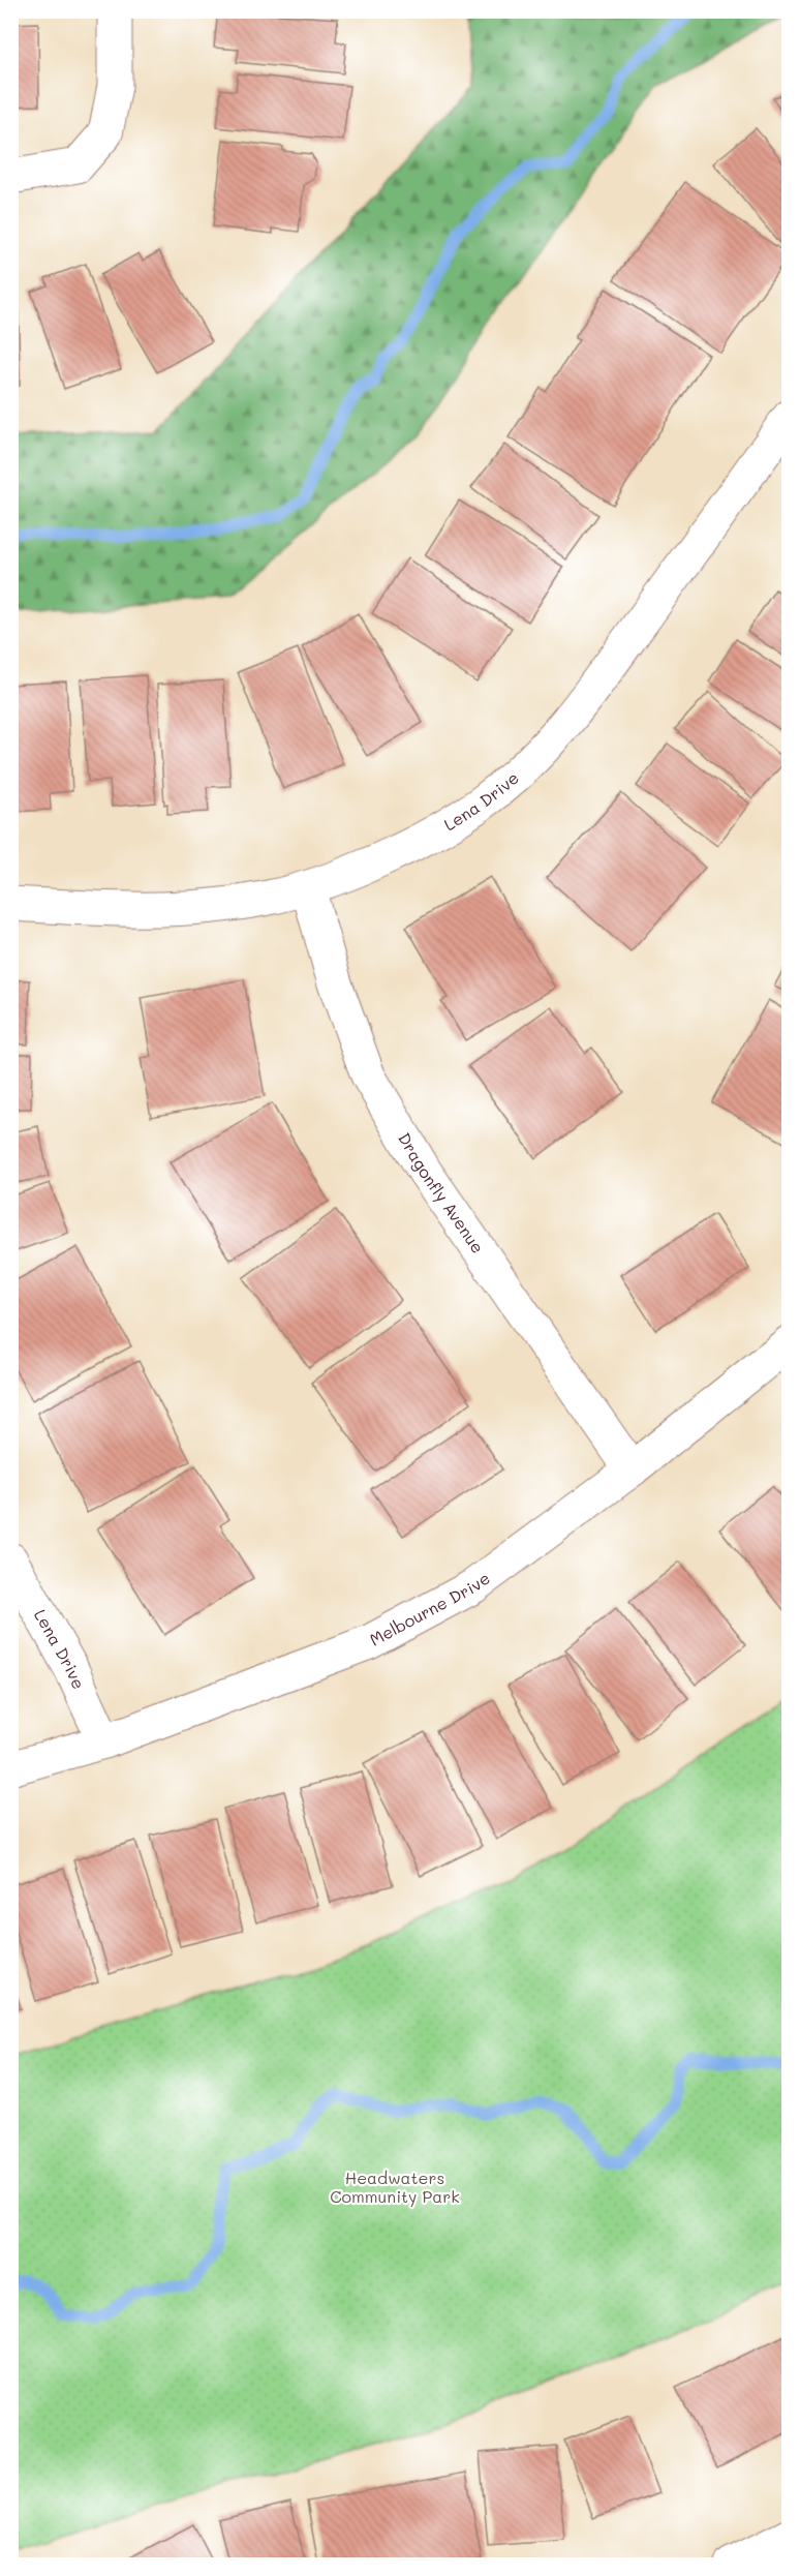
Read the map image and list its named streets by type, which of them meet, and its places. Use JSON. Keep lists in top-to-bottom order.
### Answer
{
  "streets": {
    "street": ["Lena Drive", "Dragonfly Avenue", "Melbourne Drive"]
  },
  "crossings": [
    ["Lena Drive", "Dragonfly Avenue"],
    ["Lena Drive", "Melbourne Drive"],
    ["Dragonfly Avenue", "Melbourne Drive"]
  ],
  "parks": ["Headwaters Community Park"]
}
